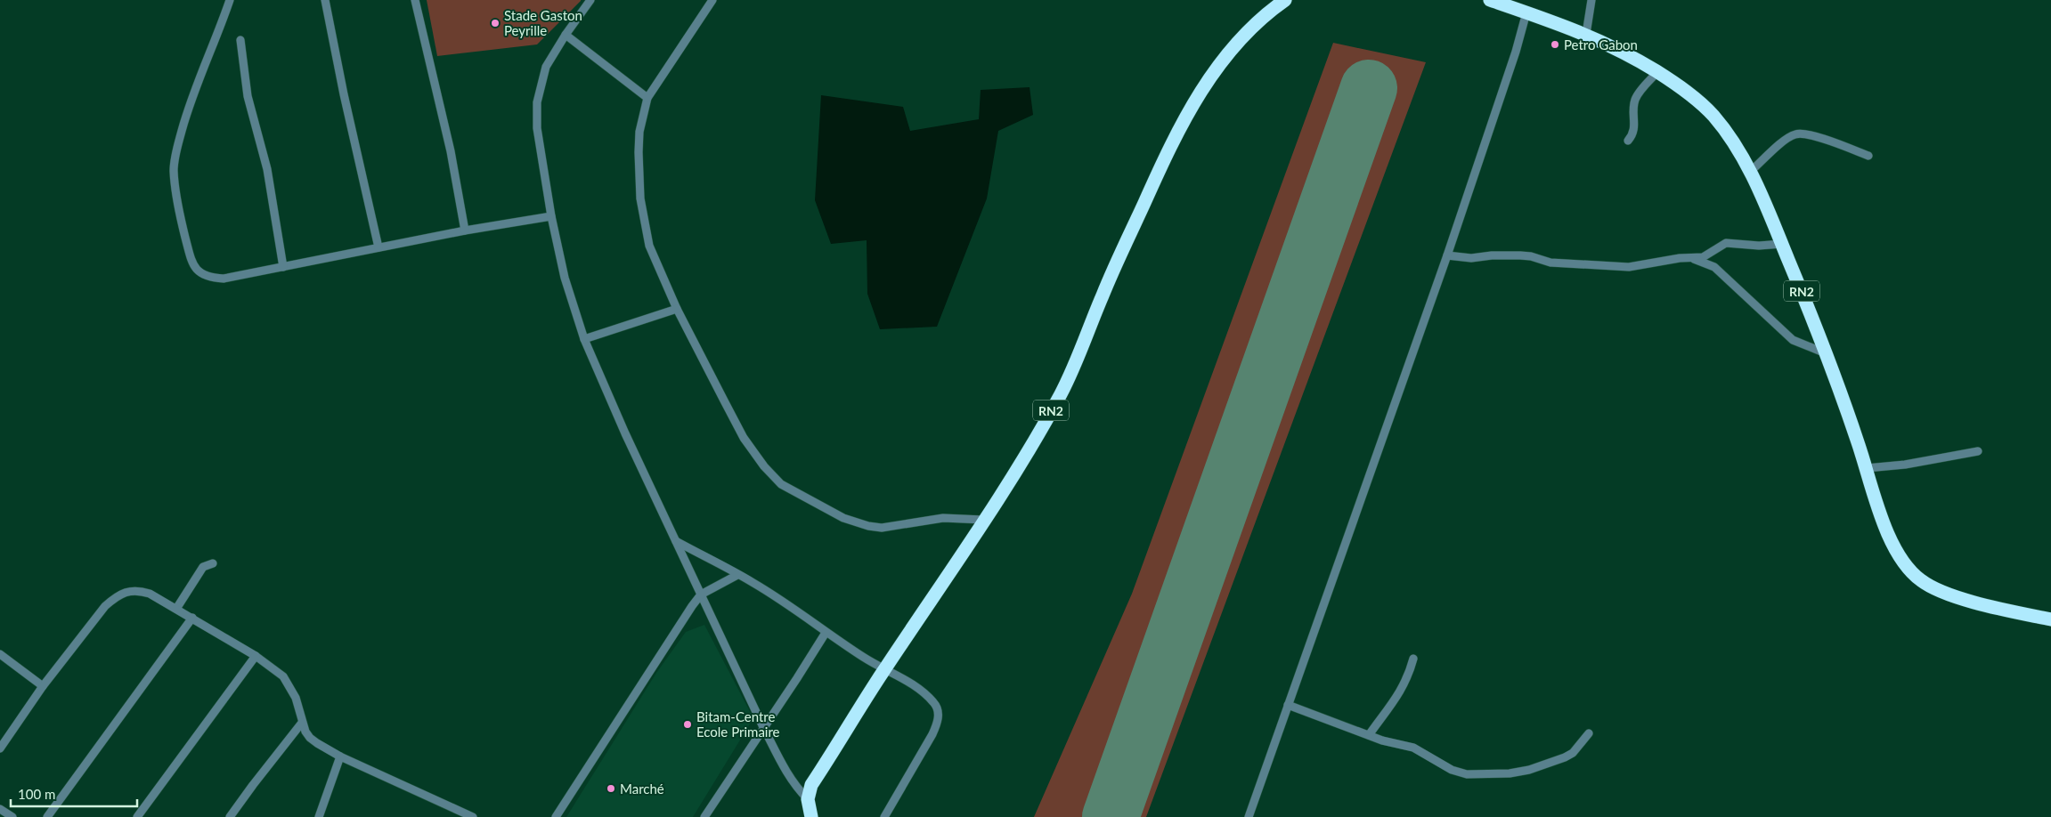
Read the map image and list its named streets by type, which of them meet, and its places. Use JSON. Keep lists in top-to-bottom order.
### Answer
{
  "streets": {
    "highway": ["RN2"]
  },
  "places": [
    "Stade Gaston Peyrille",
    "Petro Gabon",
    "Bitam-Centre Ecole Primaire",
    "Marché"
  ],
  "scale_bar": "100 m"
}
